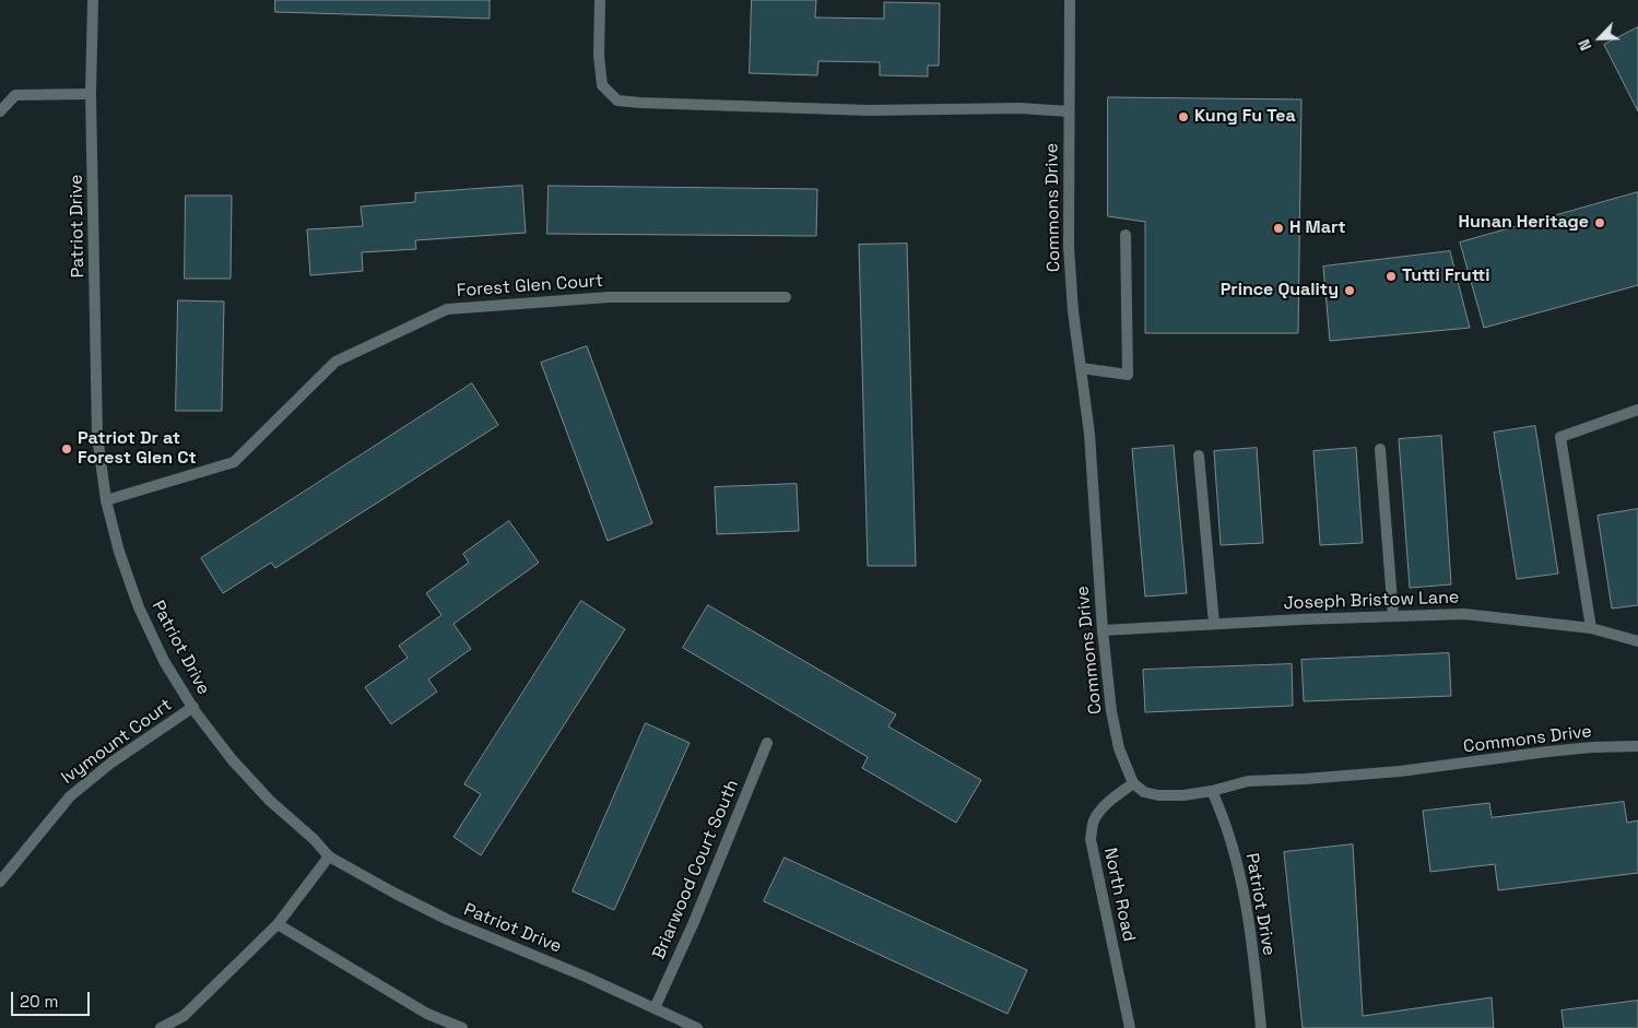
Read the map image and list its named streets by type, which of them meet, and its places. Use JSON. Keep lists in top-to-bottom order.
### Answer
{
  "streets": {
    "street": [
      "Commons Drive",
      "Patriot Drive",
      "Forest Glen Court",
      "Joseph Bristow Lane",
      "Ivymount Court",
      "Briarwood Court South",
      "North Road"
    ]
  },
  "crossings": [
    ["Commons Drive", "Patriot Drive"],
    ["Commons Drive", "Joseph Bristow Lane"],
    ["Commons Drive", "North Road"],
    ["Patriot Drive", "Forest Glen Court"],
    ["Patriot Drive", "Ivymount Court"],
    ["Patriot Drive", "Briarwood Court South"]
  ],
  "places": [
    "Kung Fu Tea",
    "Hunan Heritage",
    "H Mart",
    "Tutti Frutti",
    "Prince Quality",
    "Patriot Dr at Forest Glen Ct"
  ],
  "scale_bar": "20 m",
  "north": "bottom left"
}
